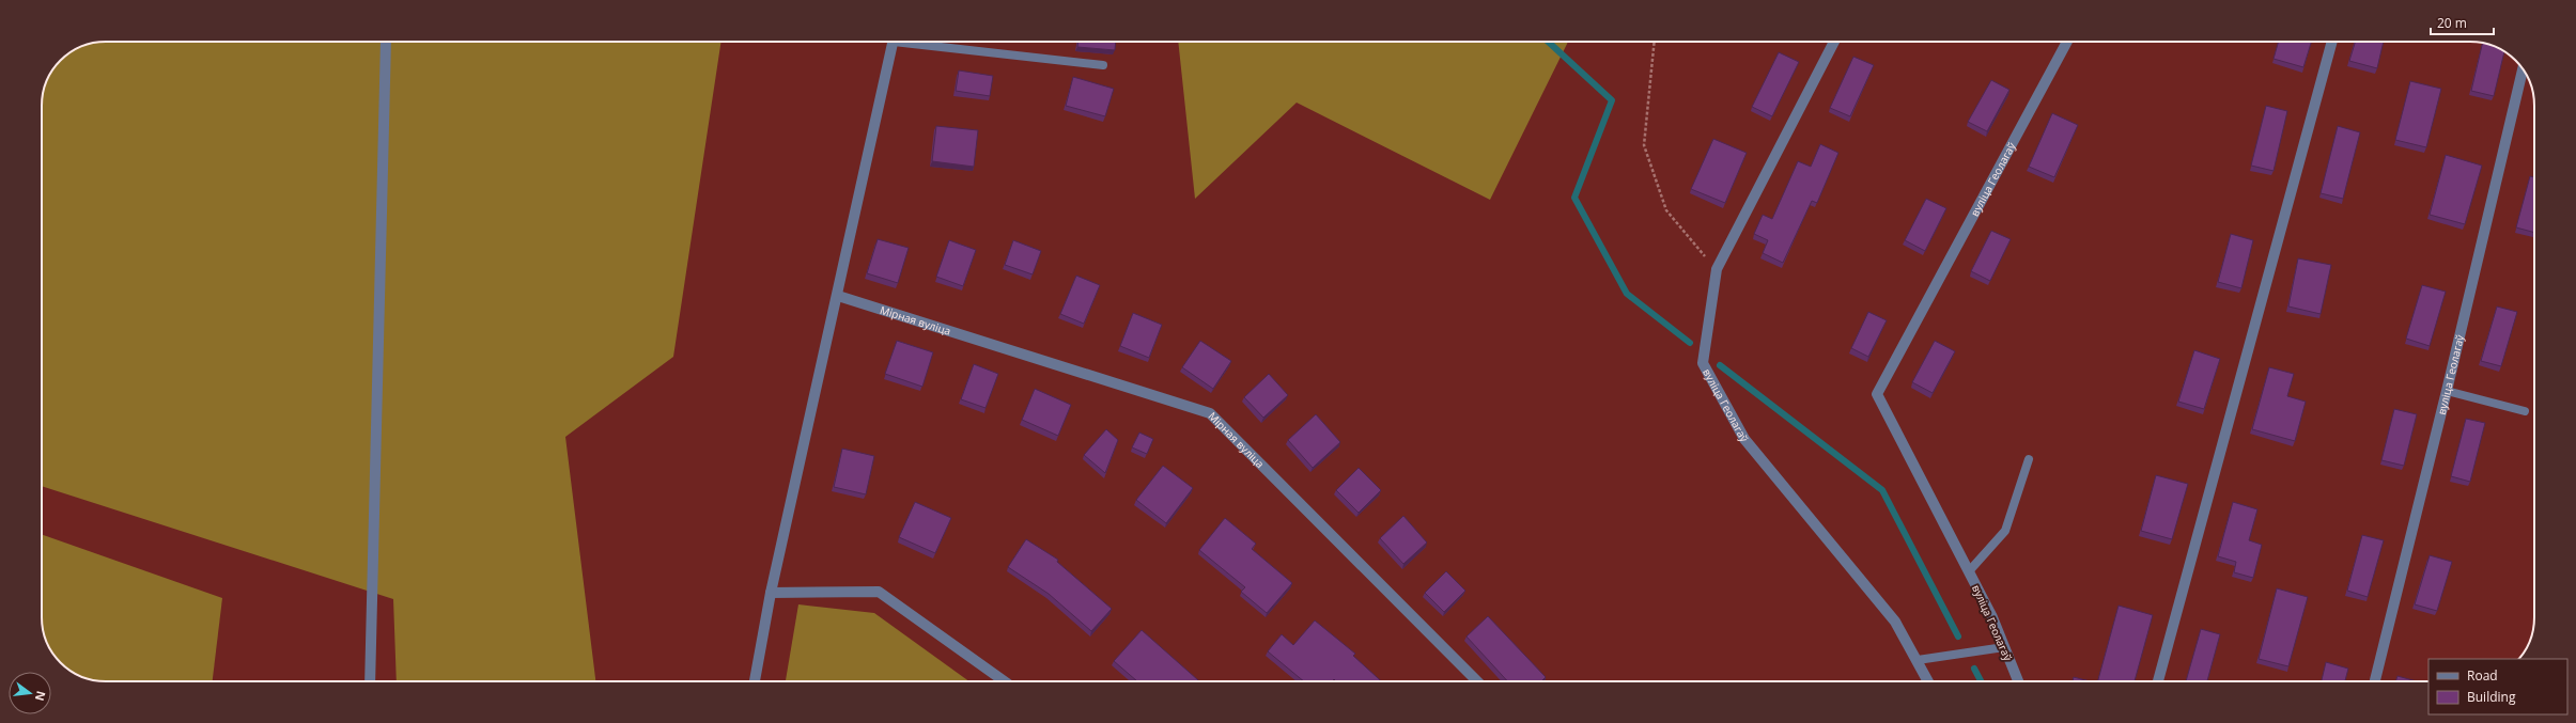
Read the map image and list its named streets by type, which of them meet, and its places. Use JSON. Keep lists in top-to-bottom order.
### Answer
{
  "streets": {
    "street": ["вуліца Геолагаў", "Мірная вуліца"]
  },
  "legend": ["Road", "Building"],
  "scale_bar": "20 m",
  "north": "right"
}
